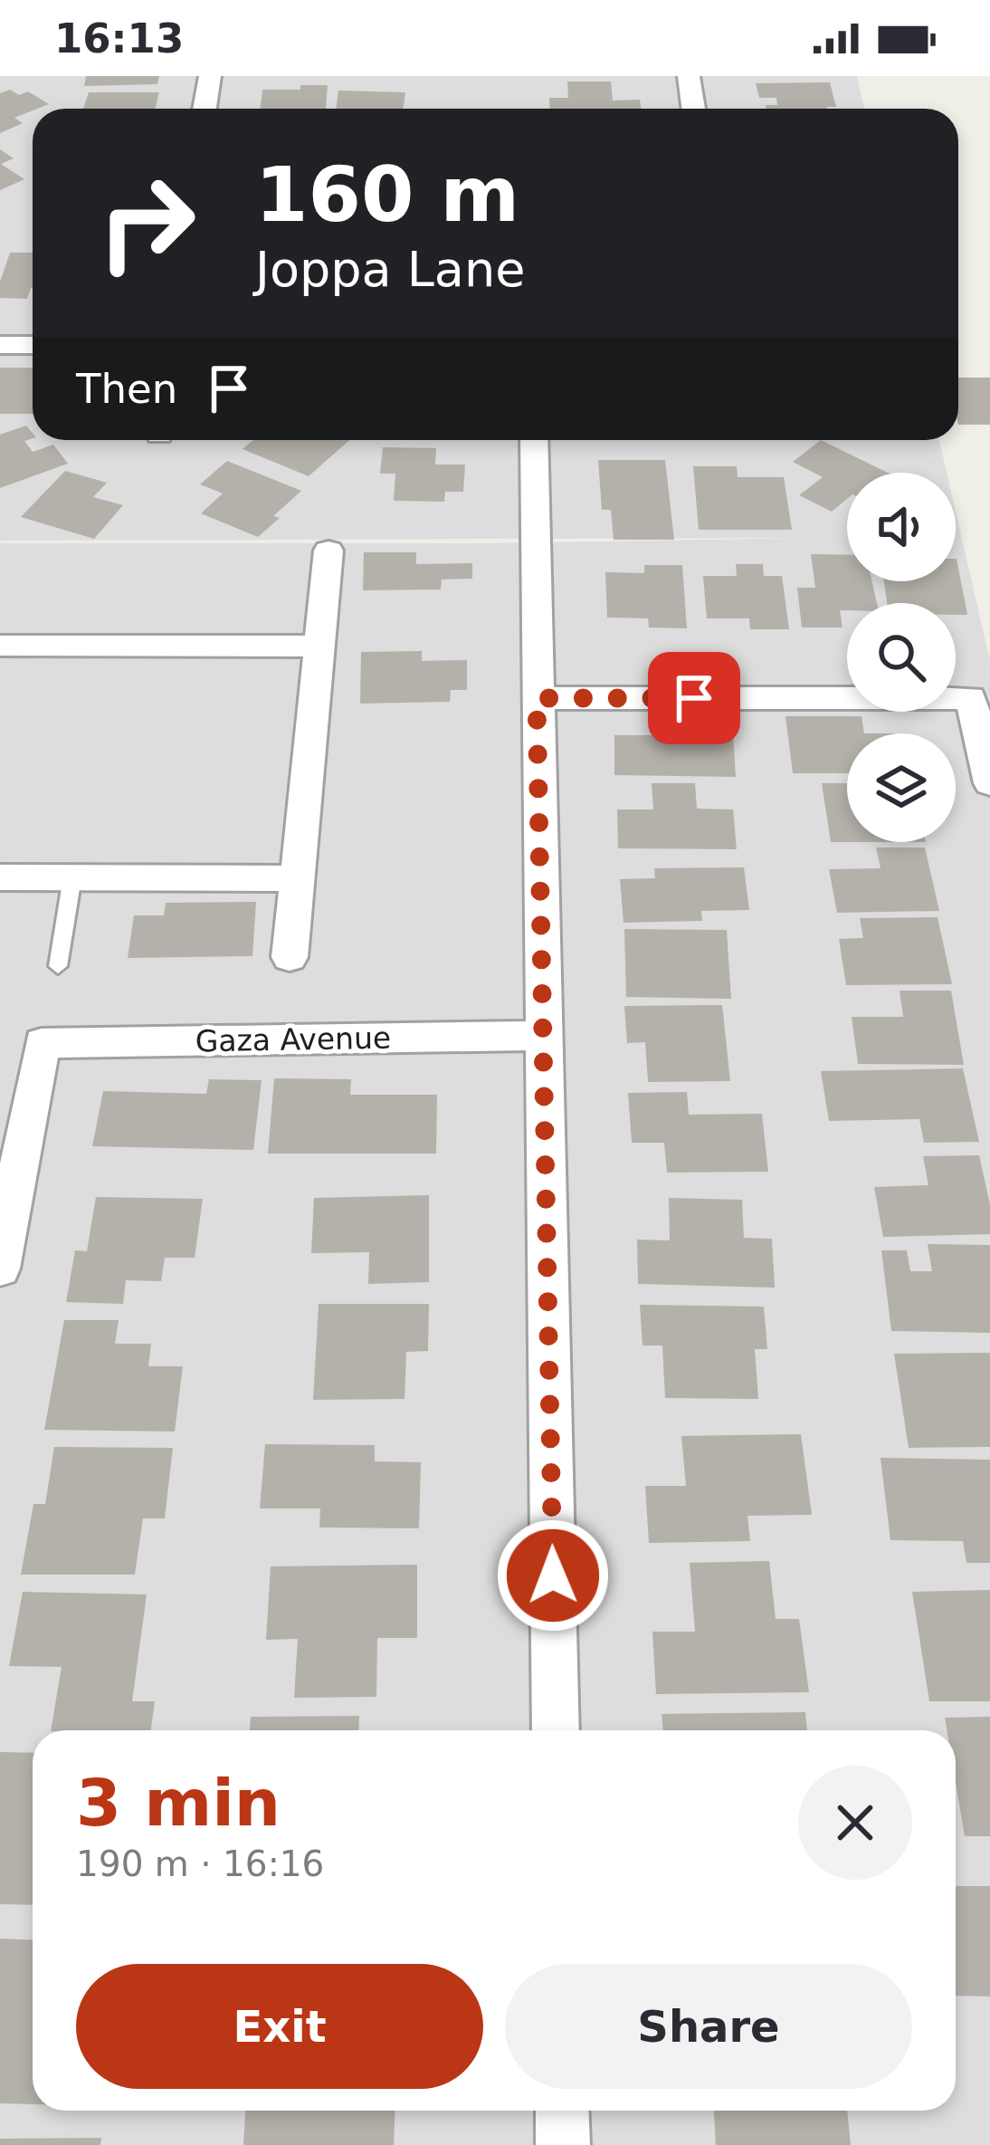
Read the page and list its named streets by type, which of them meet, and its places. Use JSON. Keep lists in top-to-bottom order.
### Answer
{
  "streets": {
    "street": ["Gaza Avenue"]
  },
  "page": {
    "status": "16:13",
    "turn": ["160 m", "Joppa Lane"],
    "then": "Then",
    "heading": ["3 min", "190 m · 16:16"],
    "buttons": ["Exit", "Share"]
  }
}
